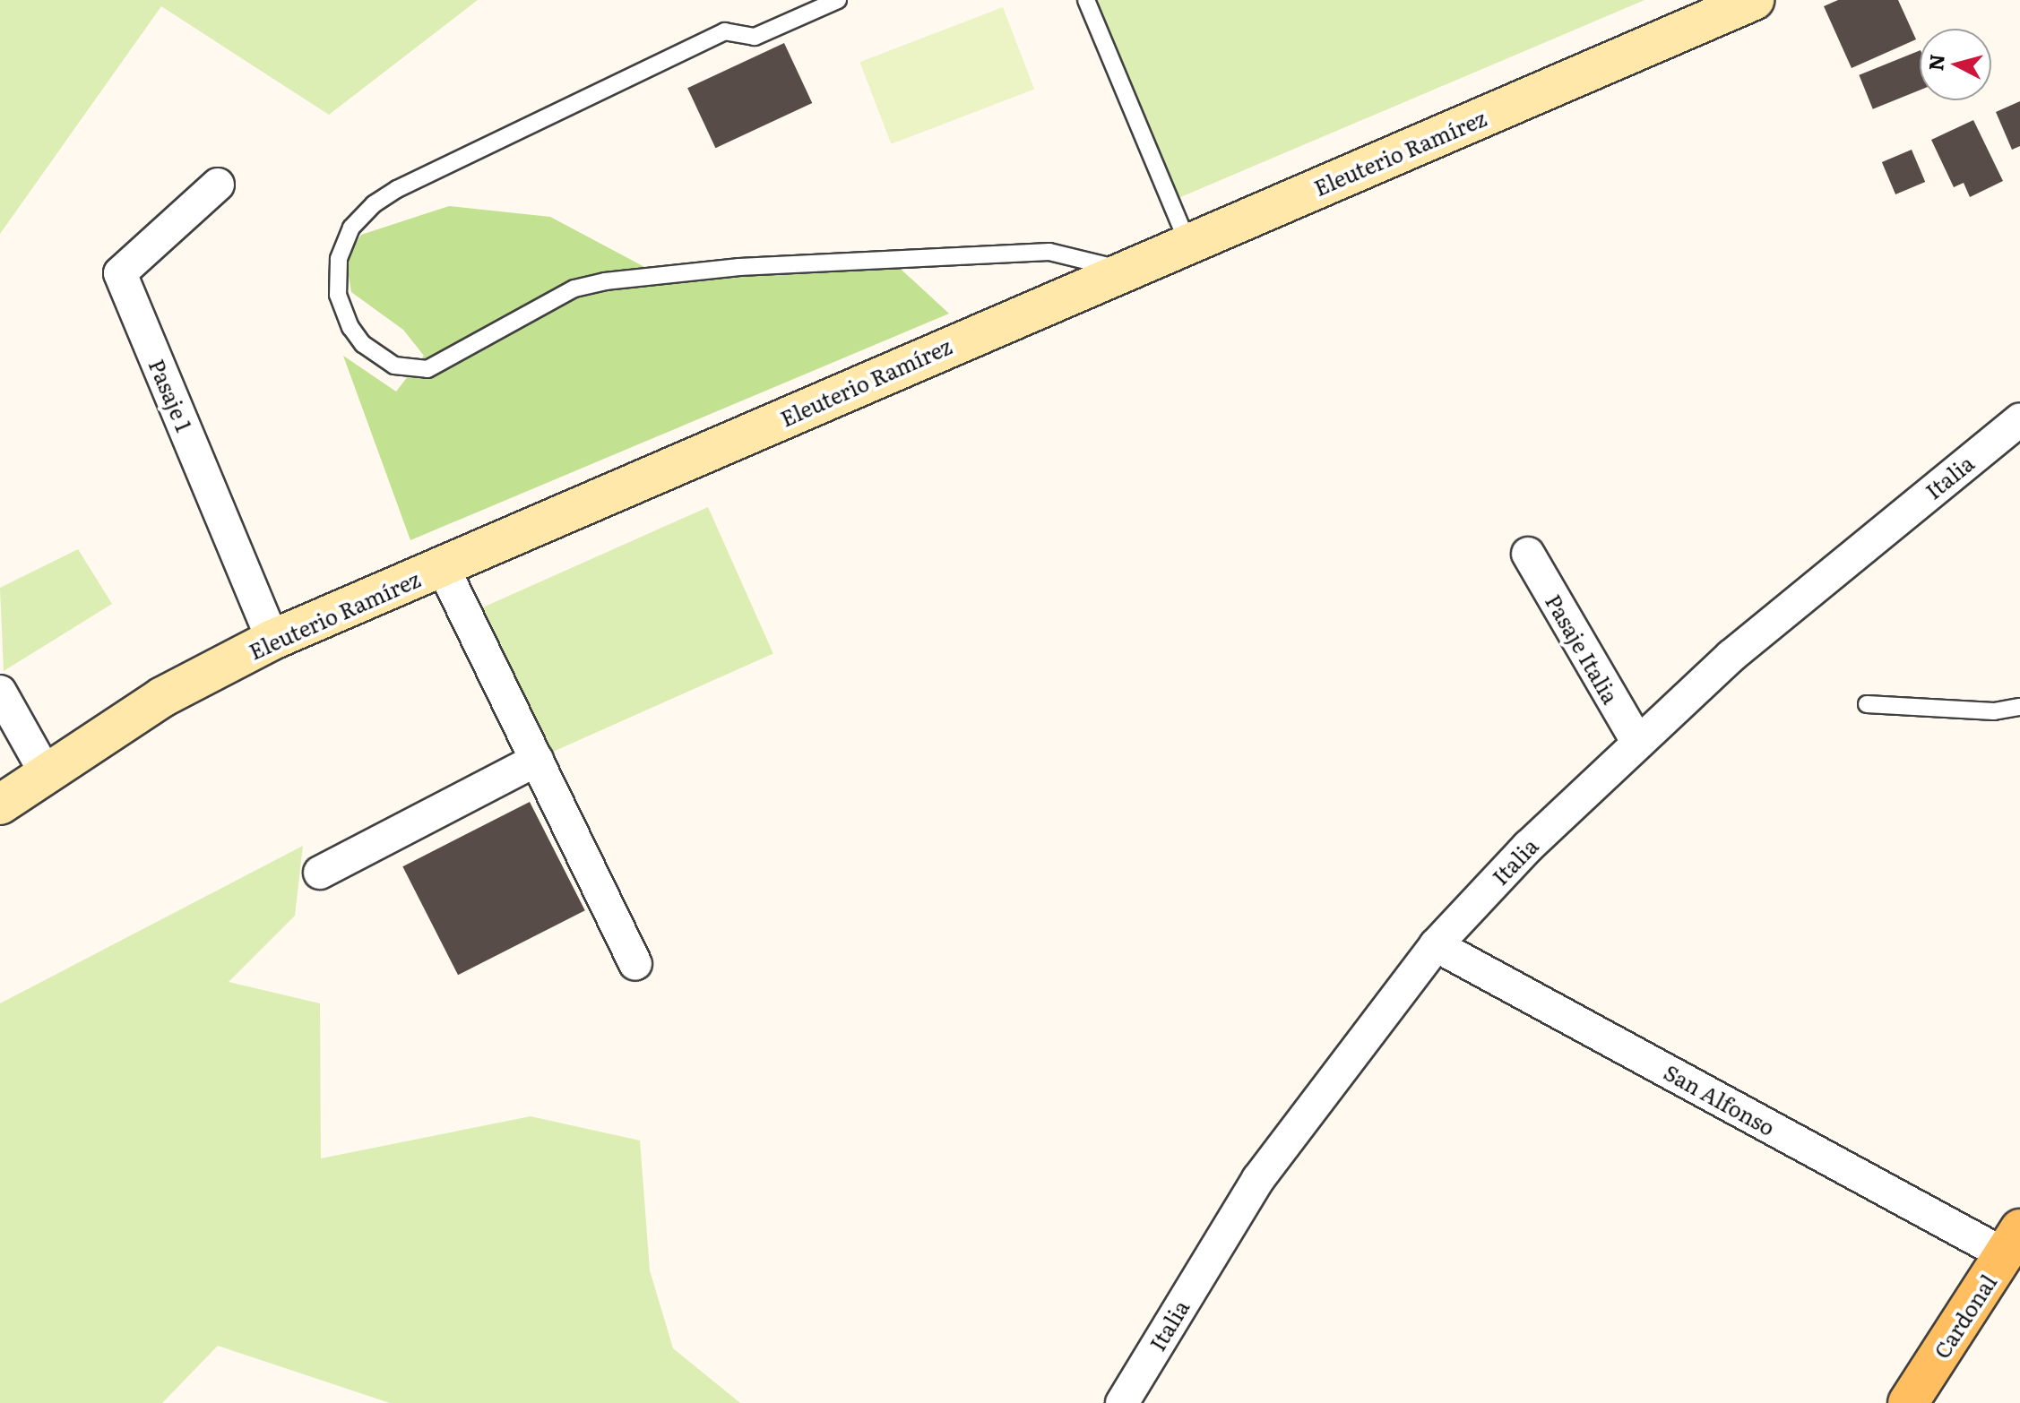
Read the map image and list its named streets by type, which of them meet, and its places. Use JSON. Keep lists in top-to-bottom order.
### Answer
{
  "streets": {
    "main road": ["Cardonal"],
    "street": [
      "Eleuterio Ramírez",
      "Pasaje 1",
      "Italia",
      "Pasaje Italia",
      "San Alfonso"
    ]
  },
  "crossings": [
    ["Eleuterio Ramírez", "Pasaje 1"],
    ["Italia", "Pasaje Italia"],
    ["Italia", "San Alfonso"],
    ["San Alfonso", "Cardonal"]
  ],
  "north": "left"
}
